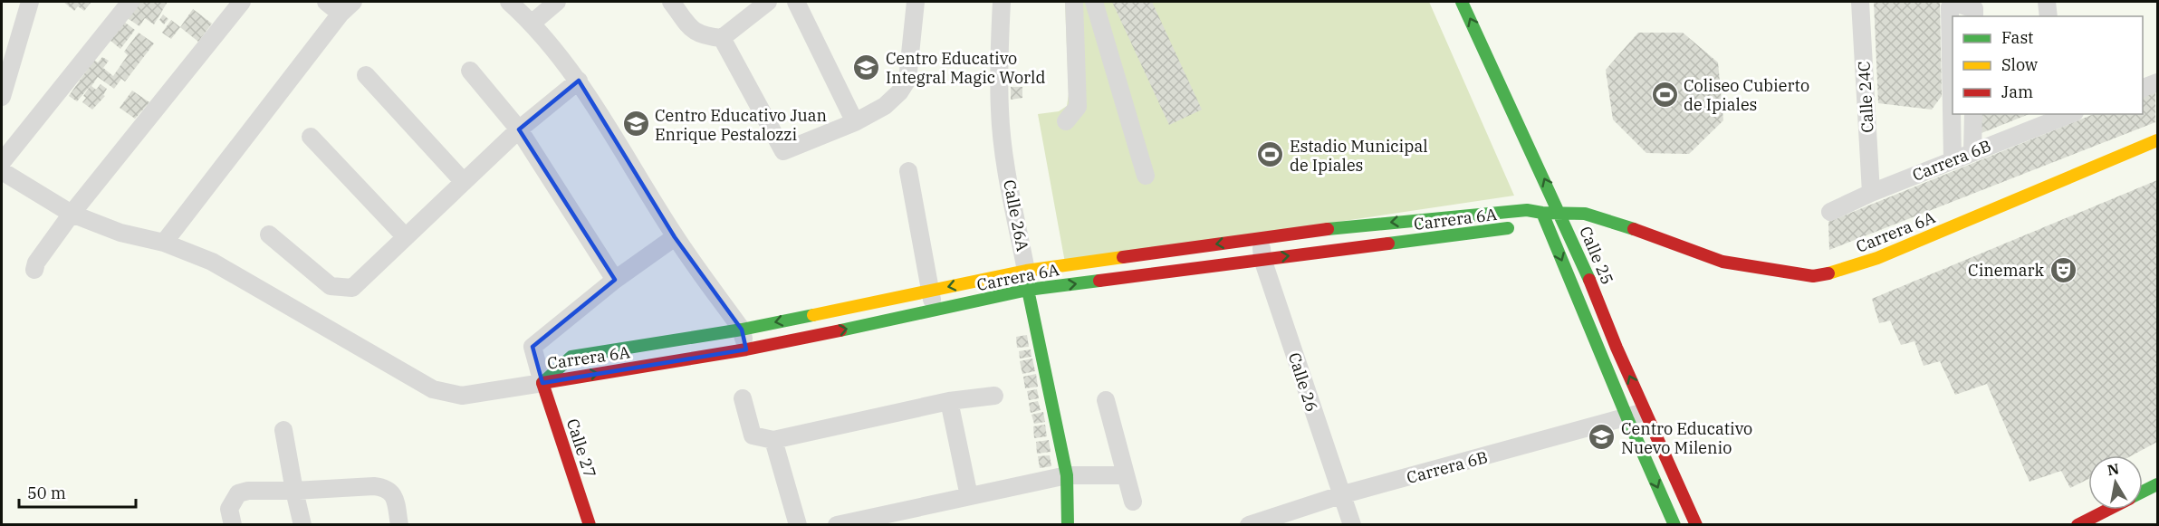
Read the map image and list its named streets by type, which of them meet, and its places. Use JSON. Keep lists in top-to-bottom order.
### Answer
{
  "streets": {
    "street": [
      "Calle 24C",
      "Carrera 6B",
      "Calle 26A",
      "Carrera 6A",
      "Calle 25",
      "Calle 26",
      "Calle 27"
    ]
  },
  "crossings": [
    ["Calle 24C", "Carrera 6B"],
    ["Carrera 6B", "Calle 25"],
    ["Carrera 6B", "Calle 26"],
    ["Calle 26A", "Carrera 6A"],
    ["Carrera 6A", "Calle 25"],
    ["Carrera 6A", "Calle 26"],
    ["Carrera 6A", "Calle 27"]
  ],
  "places": {
    "school or university": ["Centro Educativo Integral Magic World", "Centro Educativo Juan Enrique Pestalozzi", "Centro Educativo Nuevo Milenio"],
    "sports": ["Coliseo Cubierto de Ipiales", "Estadio Municipal de Ipiales"],
    "theatre": ["Cinemark"]
  },
  "legend": ["Fast", "Slow", "Jam"],
  "scale_bar": "50 m",
  "north": "top"
}
